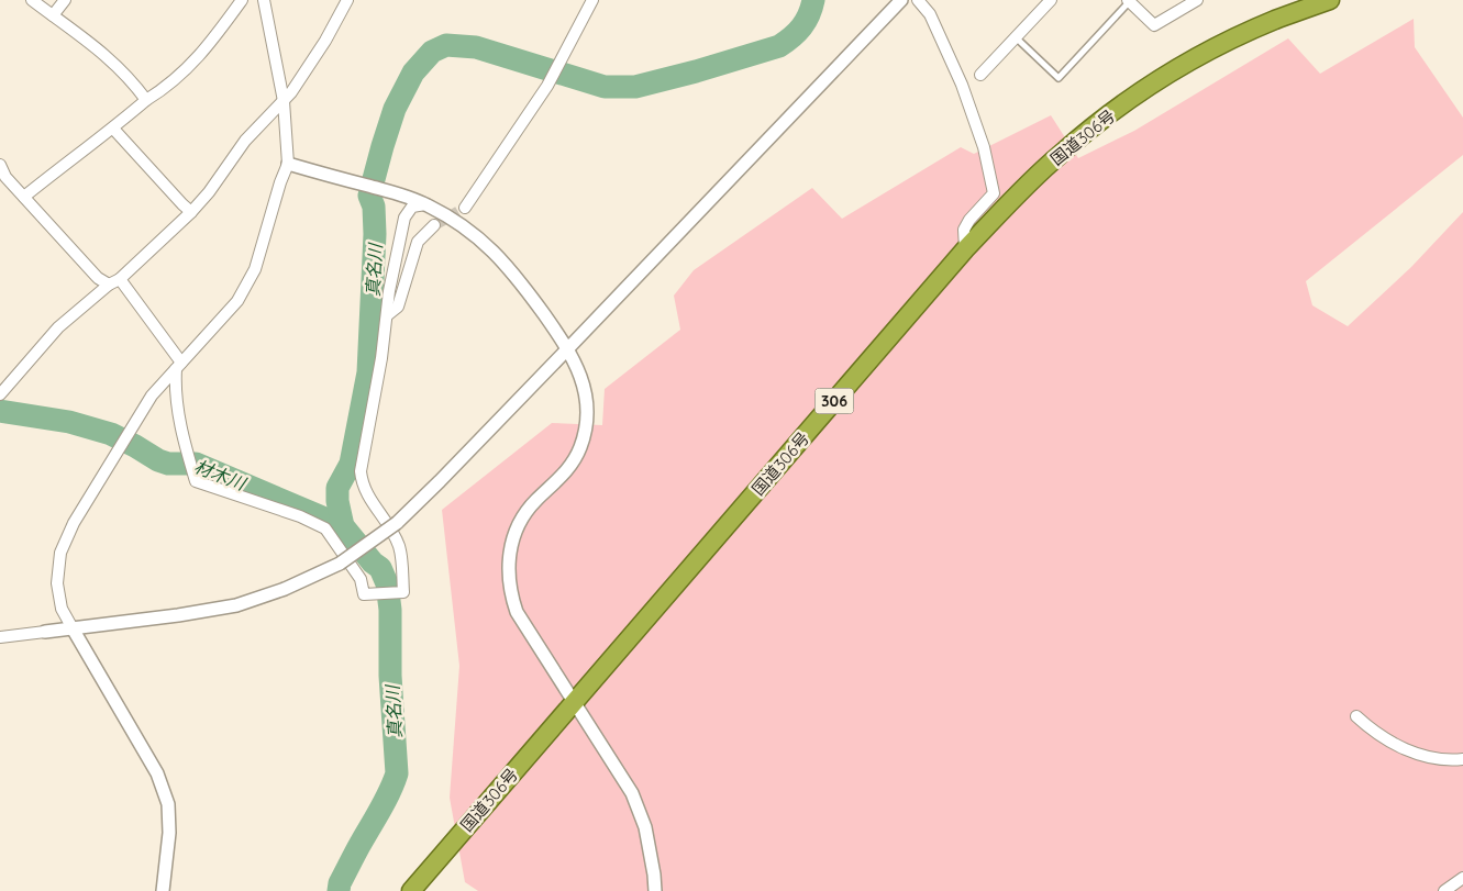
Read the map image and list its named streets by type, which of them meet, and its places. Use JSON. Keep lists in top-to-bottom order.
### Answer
{
  "streets": {
    "highway": ["国道306号", "306"]
  },
  "water": ["真名川", "材木川"]
}
